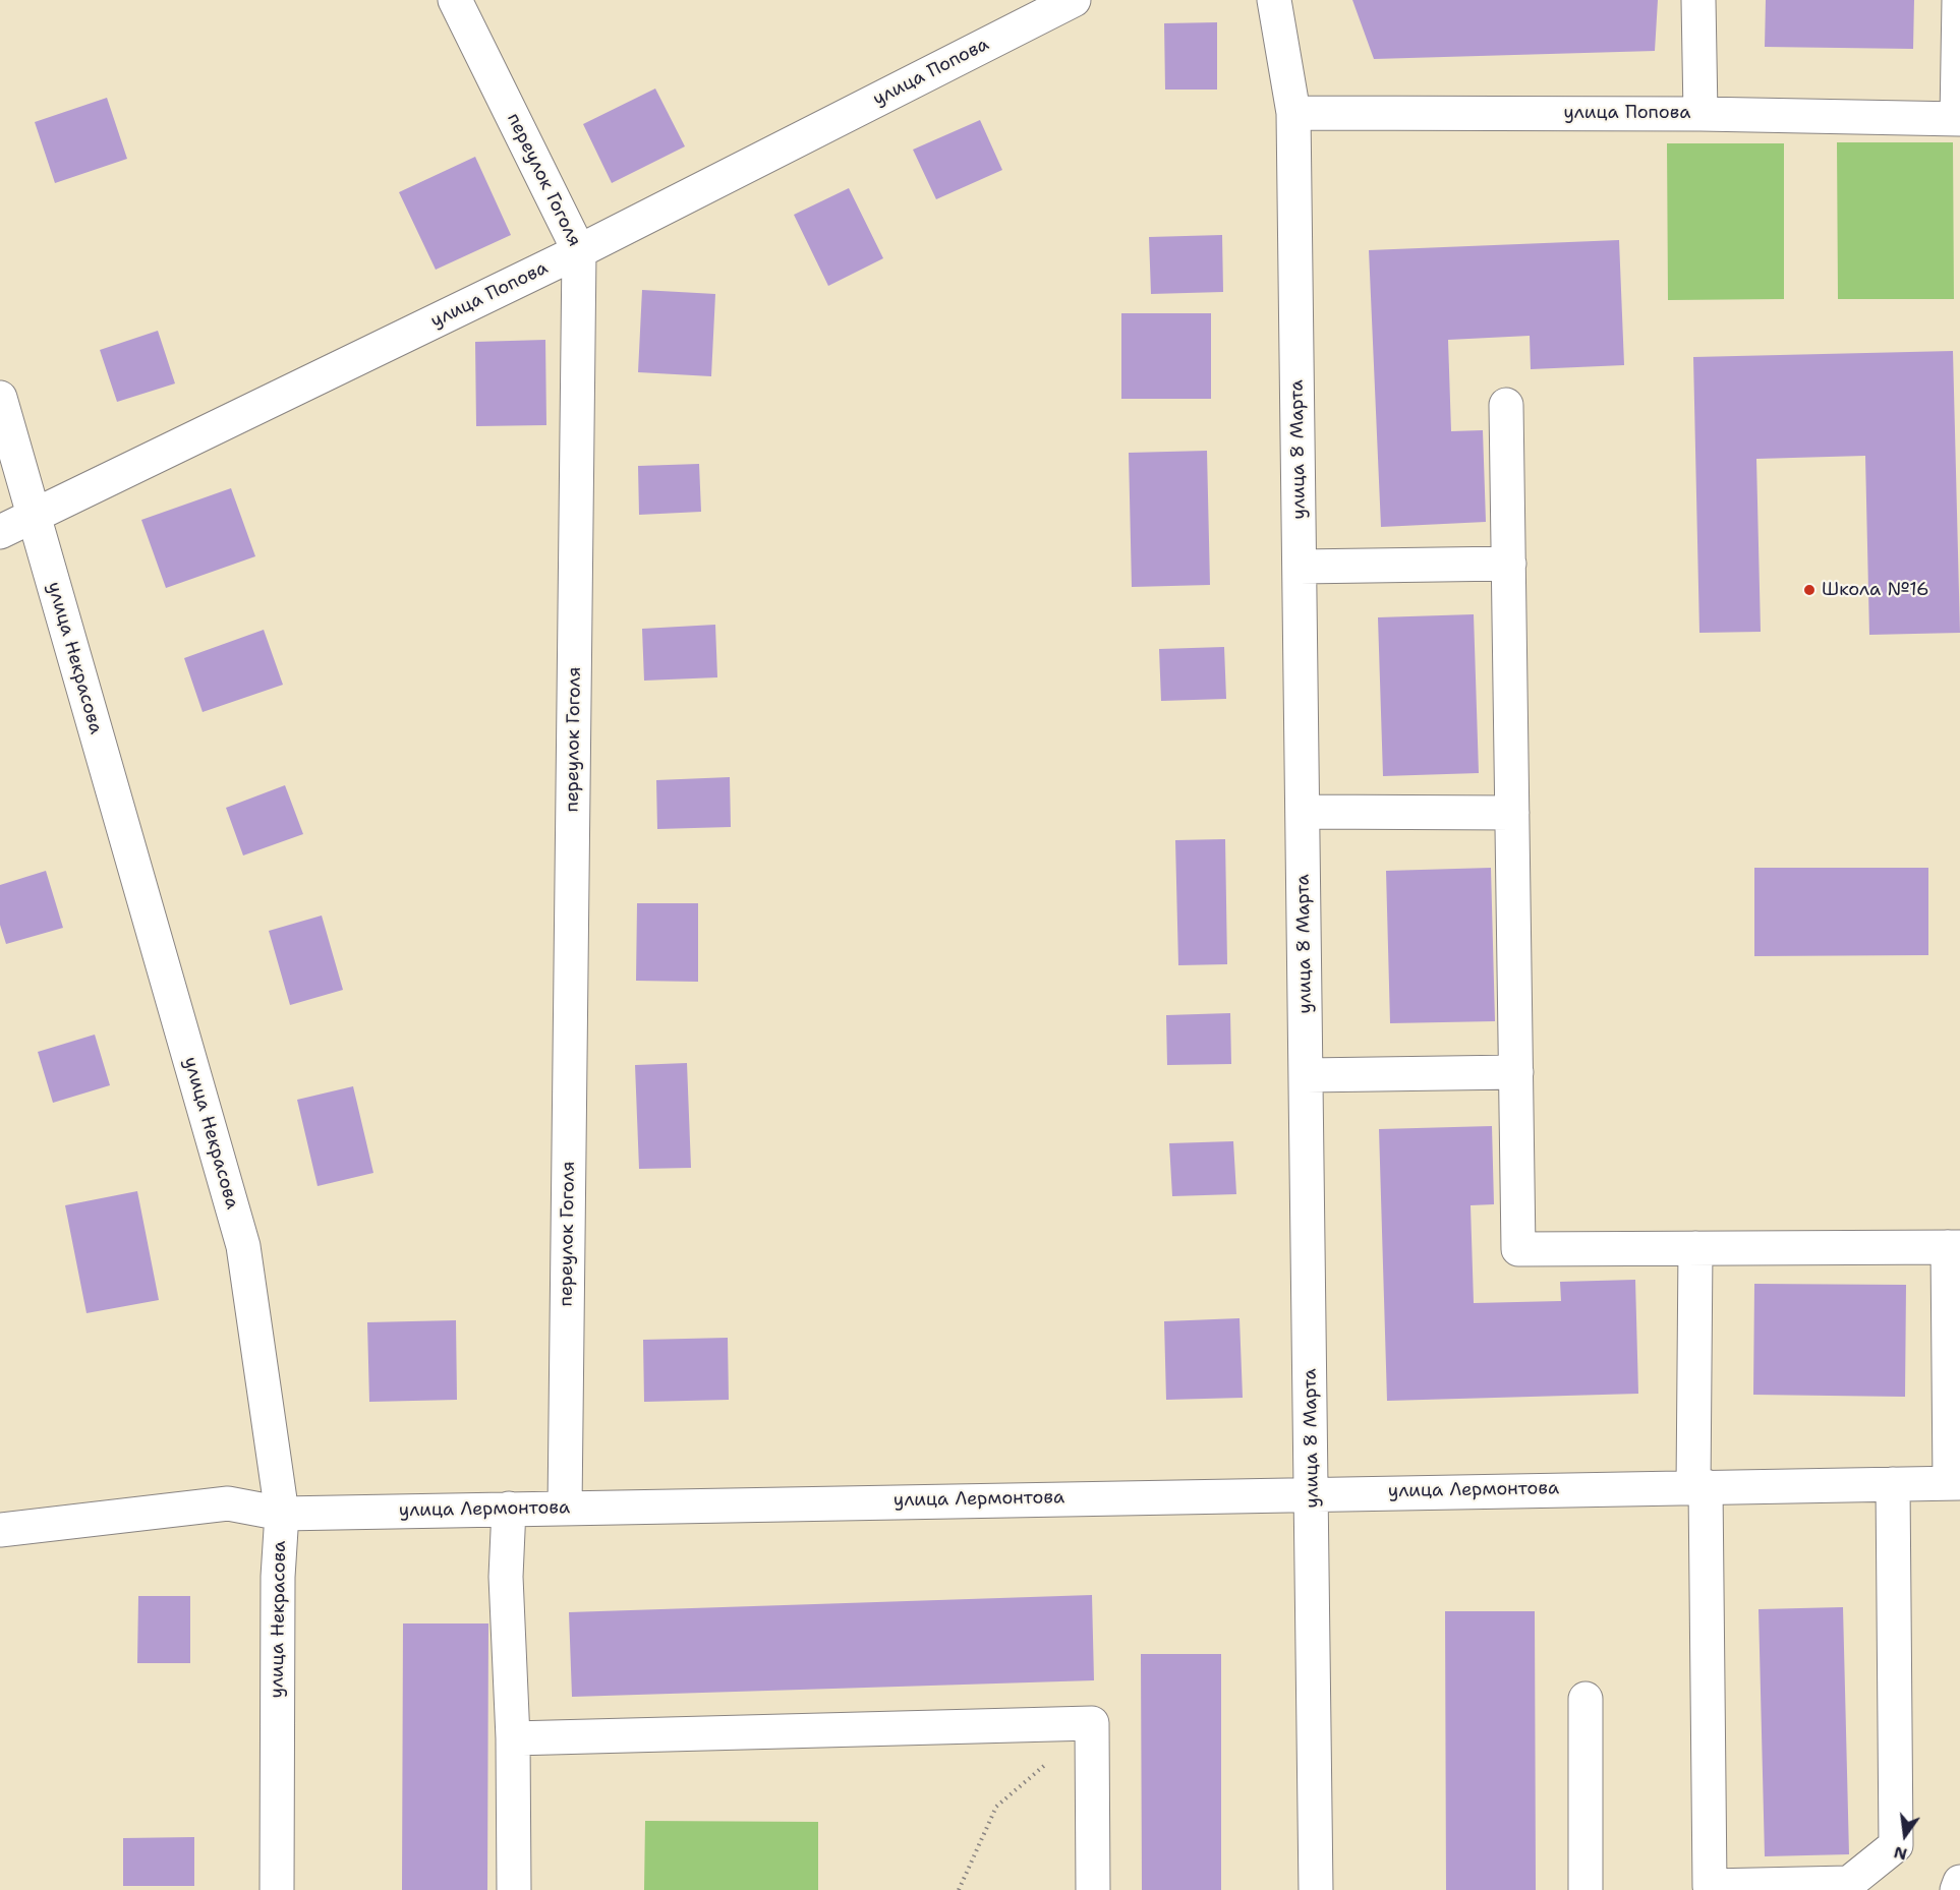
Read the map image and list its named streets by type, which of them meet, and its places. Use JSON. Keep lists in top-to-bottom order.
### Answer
{
  "streets": {
    "street": [
      "улица Попова",
      "переулок Гоголя",
      "улица 8 Марта",
      "улица Некрасова",
      "улица Лермонтова"
    ]
  },
  "crossings": [
    ["улица Попова", "переулок Гоголя"],
    ["улица Попова", "улица 8 Марта"],
    ["улица Попова", "улица Некрасова"],
    ["переулок Гоголя", "улица Лермонтова"],
    ["улица 8 Марта", "улица Лермонтова"],
    ["улица Некрасова", "улица Лермонтова"]
  ],
  "places": ["Школа №16"],
  "north": "bottom"
}
